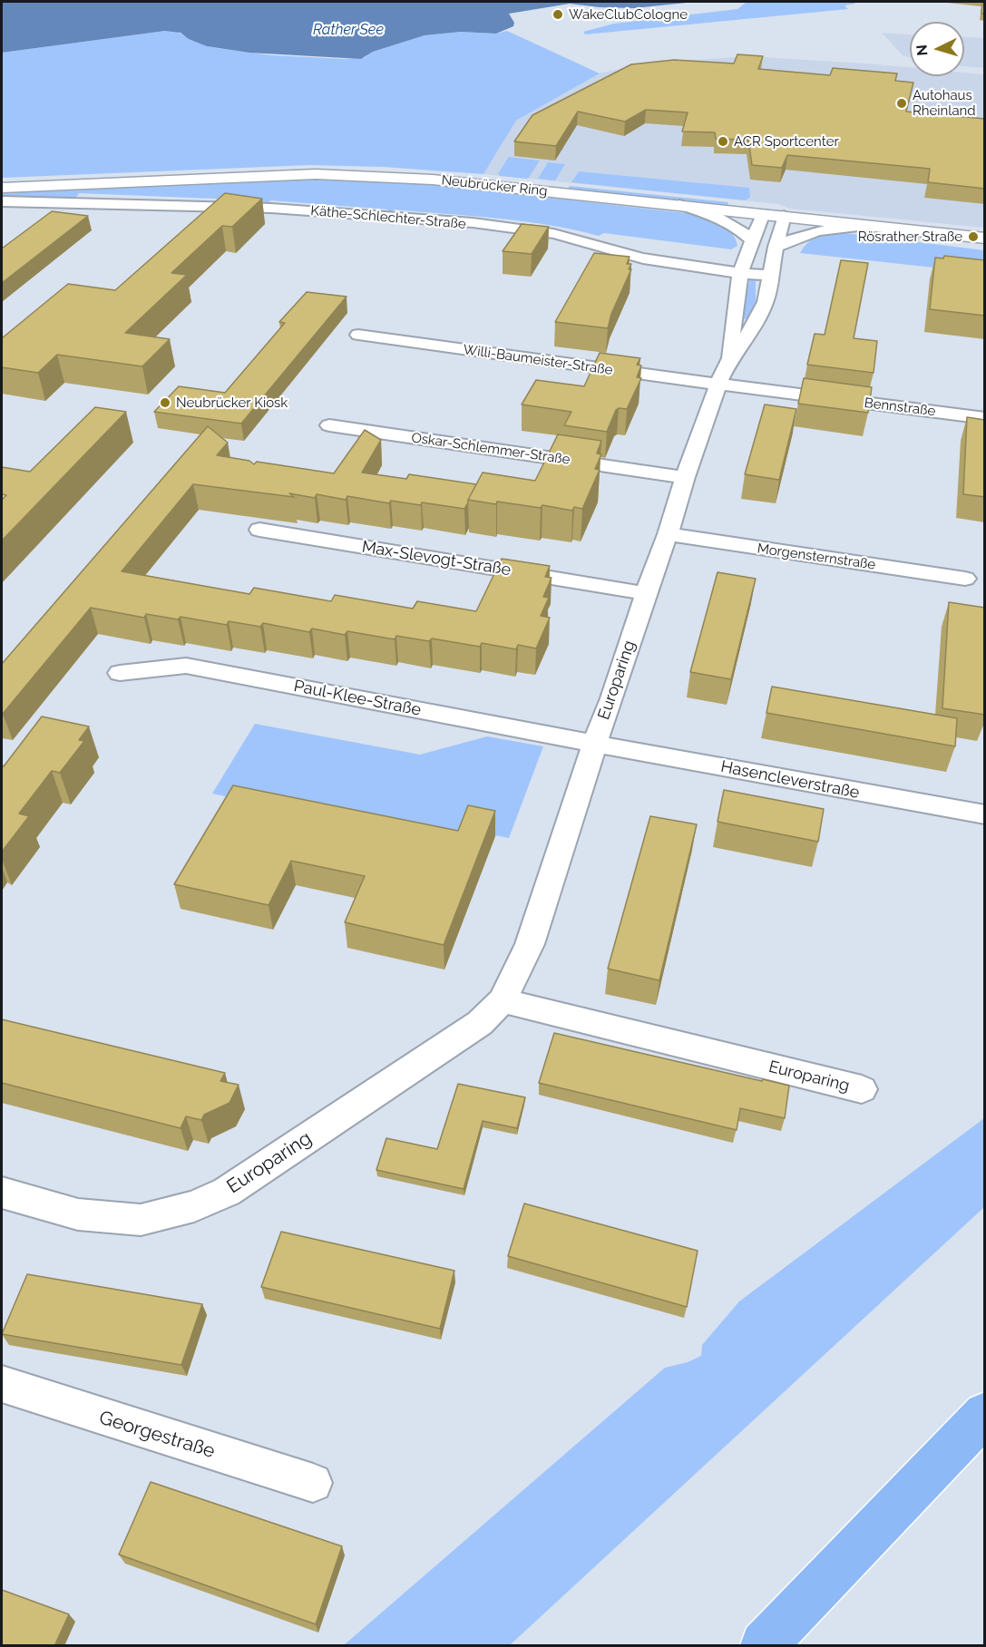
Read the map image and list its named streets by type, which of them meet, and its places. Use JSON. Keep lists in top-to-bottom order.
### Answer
{
  "streets": {
    "main road": ["Neubrücker Ring"],
    "street": [
      "Käthe-Schlechter-Straße",
      "Willi-Baumeister-Straße",
      "Bennstraße",
      "Oskar-Schlemmer-Straße",
      "Morgensternstraße",
      "Max-Slevogt-Straße",
      "Europaring",
      "Paul-Klee-Straße",
      "Hasencleverstraße",
      "Georgestraße"
    ]
  },
  "crossings": [
    ["Neubrücker Ring", "Europaring"],
    ["Käthe-Schlechter-Straße", "Europaring"],
    ["Willi-Baumeister-Straße", "Bennstraße"],
    ["Willi-Baumeister-Straße", "Europaring"],
    ["Bennstraße", "Europaring"],
    ["Oskar-Schlemmer-Straße", "Europaring"],
    ["Morgensternstraße", "Europaring"],
    ["Max-Slevogt-Straße", "Europaring"],
    ["Europaring", "Paul-Klee-Straße"],
    ["Europaring", "Hasencleverstraße"],
    ["Paul-Klee-Straße", "Hasencleverstraße"]
  ],
  "water": ["Rather See"],
  "places": [
    "WakeClubCologne",
    "Autohaus Rheinland",
    "ACR Sportcenter",
    "Rösrather Straße",
    "Neubrücker Kiosk"
  ],
  "north": "left"
}
